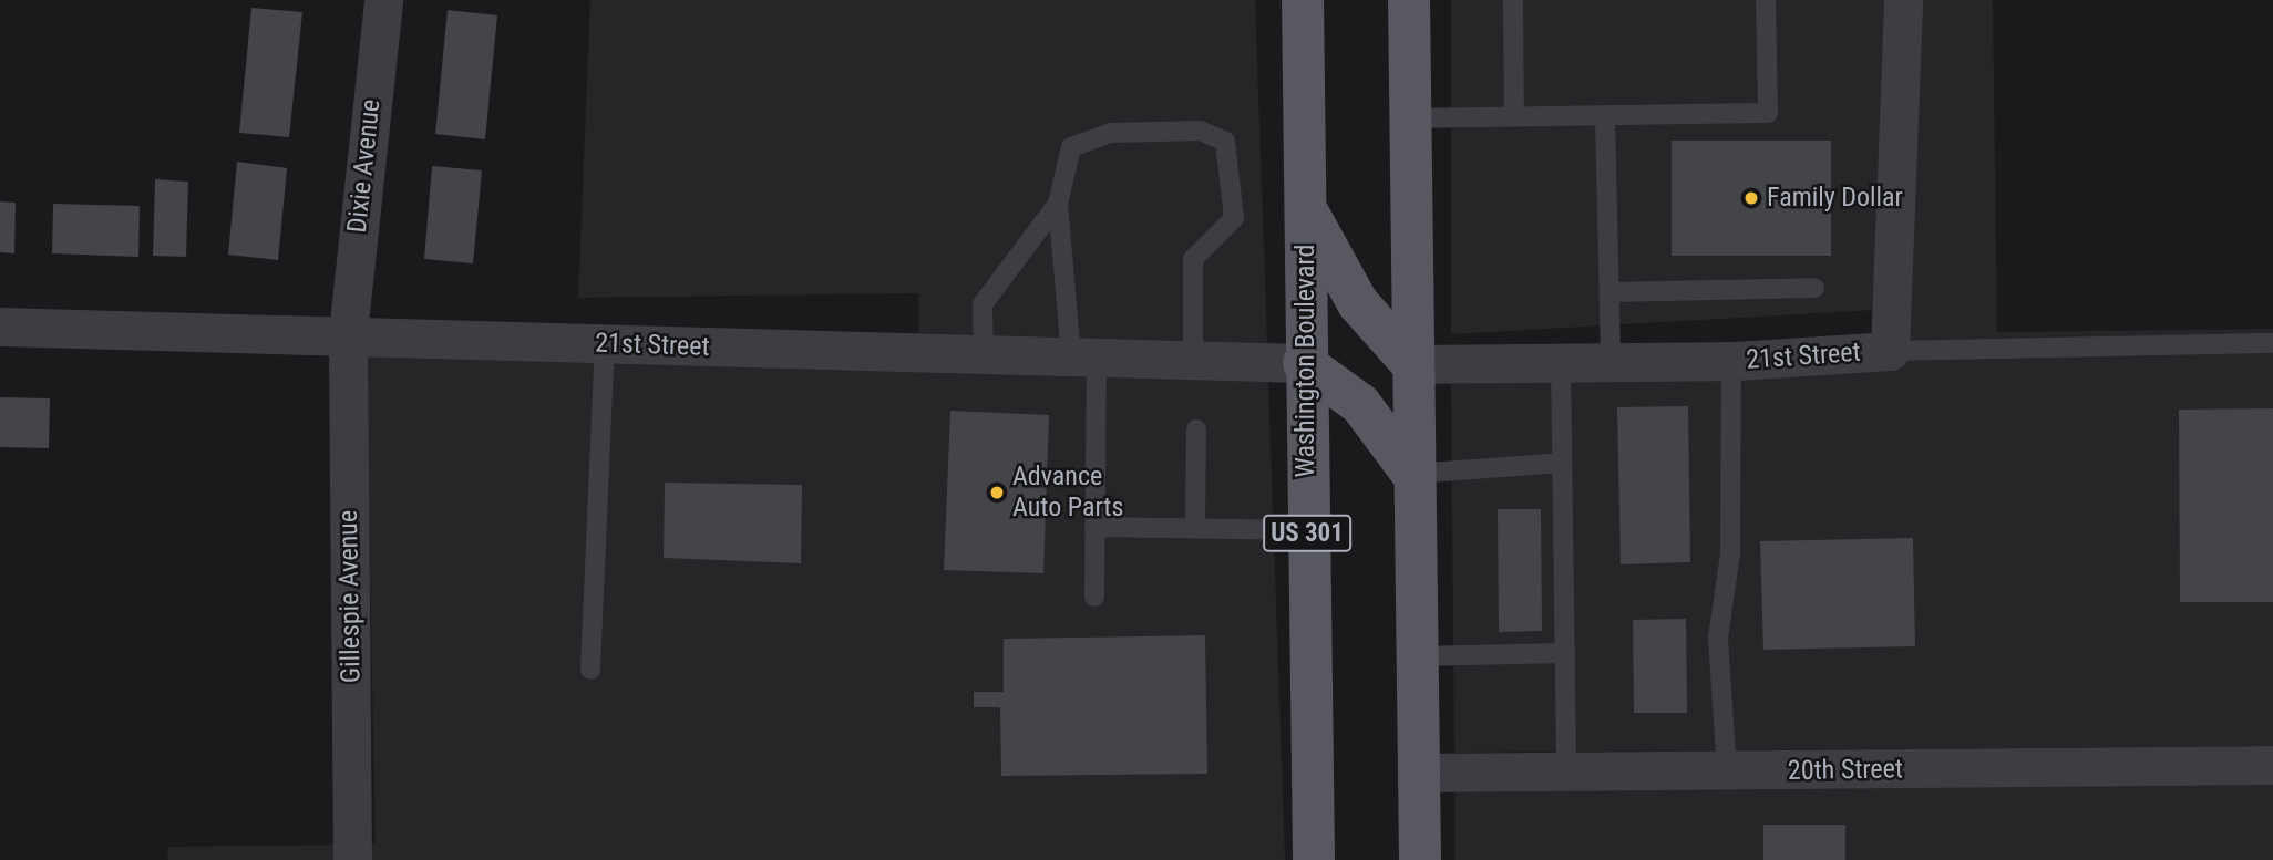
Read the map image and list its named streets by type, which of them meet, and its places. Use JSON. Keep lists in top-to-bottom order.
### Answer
{
  "streets": {
    "main road": ["Washington Boulevard", "US 301"],
    "street": [
      "Dixie Avenue",
      "21st Street",
      "Gillespie Avenue",
      "20th Street"
    ]
  },
  "crossings": [
    ["Dixie Avenue", "21st Street"],
    ["Dixie Avenue", "Gillespie Avenue"],
    ["21st Street", "Washington Boulevard"],
    ["21st Street", "Gillespie Avenue"]
  ],
  "places": ["Family Dollar", "Advance Auto Parts"]
}
